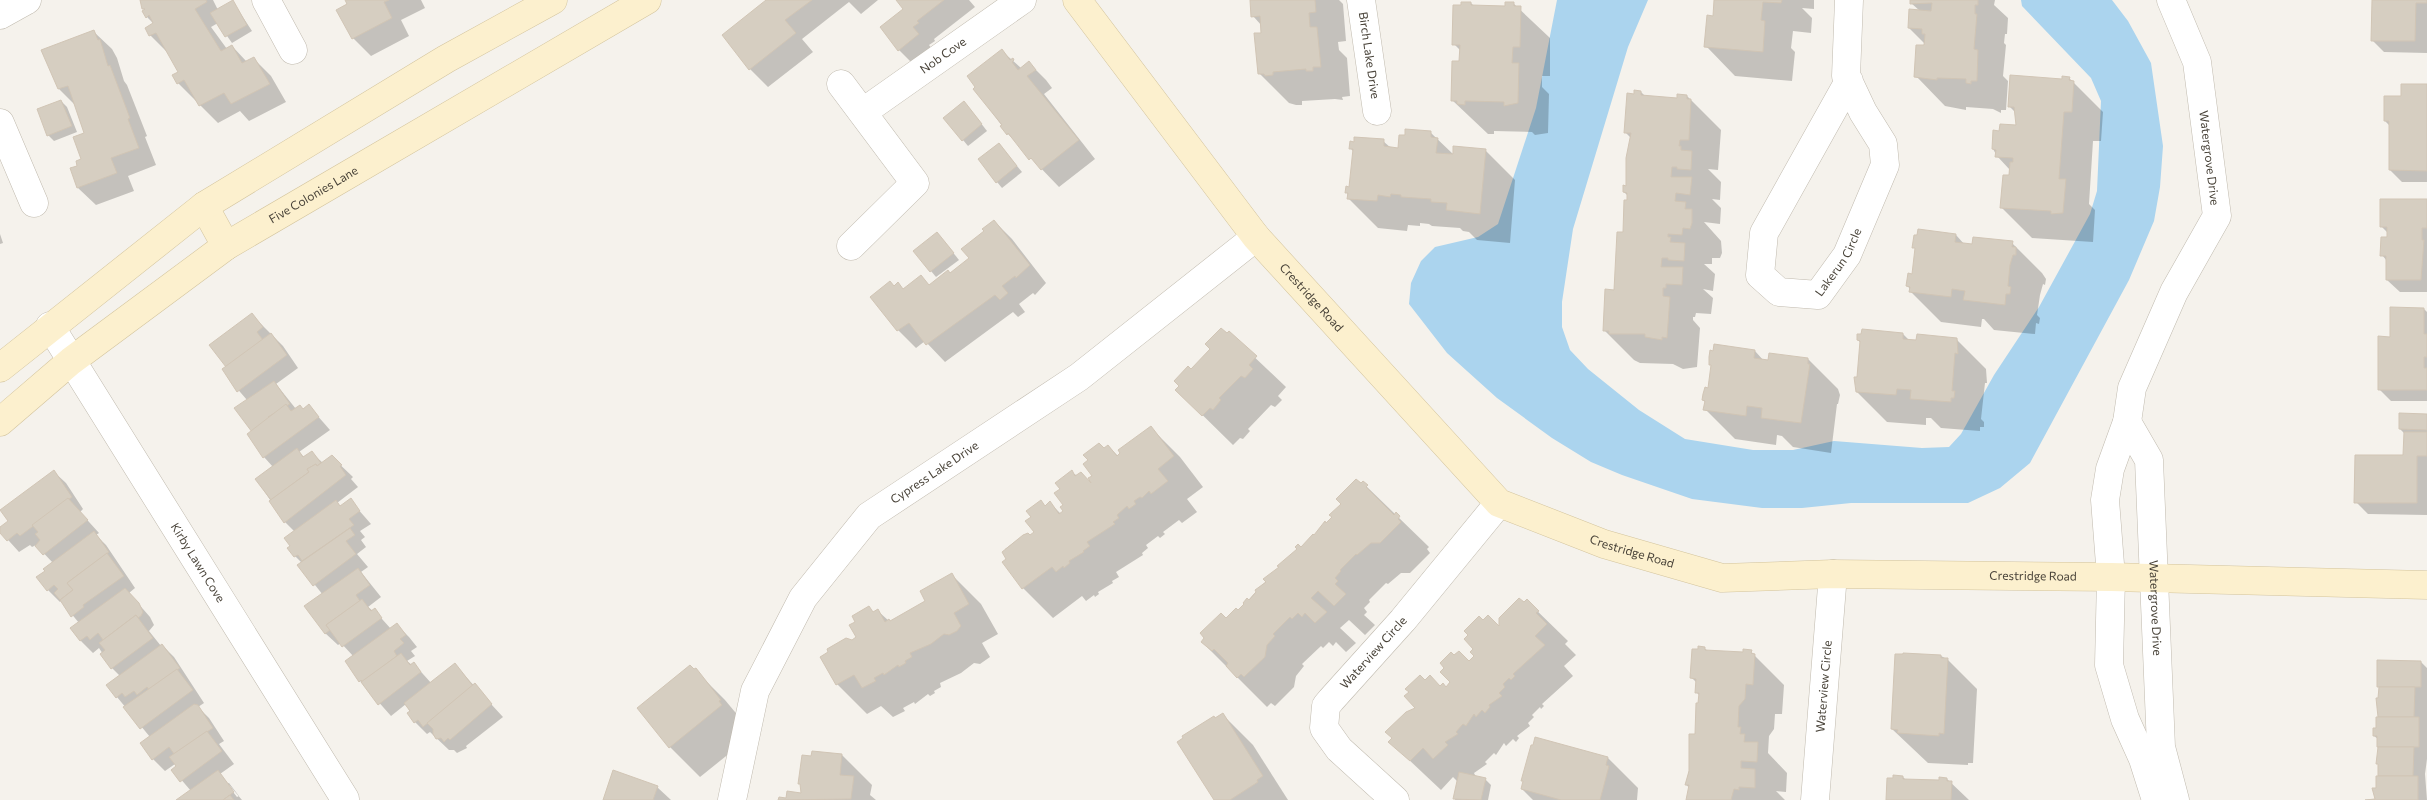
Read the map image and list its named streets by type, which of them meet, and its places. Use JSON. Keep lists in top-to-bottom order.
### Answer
{
  "streets": {
    "street": [
      "Nob Cove",
      "Birch Lake Drive",
      "Watergrove Drive",
      "Five Colonies Lane",
      "Lakerun Circle",
      "Crestridge Road",
      "Cypress Lake Drive",
      "Kirby Lawn Cove",
      "Waterview Circle"
    ]
  },
  "crossings": [
    ["Watergrove Drive", "Crestridge Road"],
    ["Five Colonies Lane", "Kirby Lawn Cove"],
    ["Crestridge Road", "Cypress Lake Drive"],
    ["Crestridge Road", "Waterview Circle"]
  ]
}
